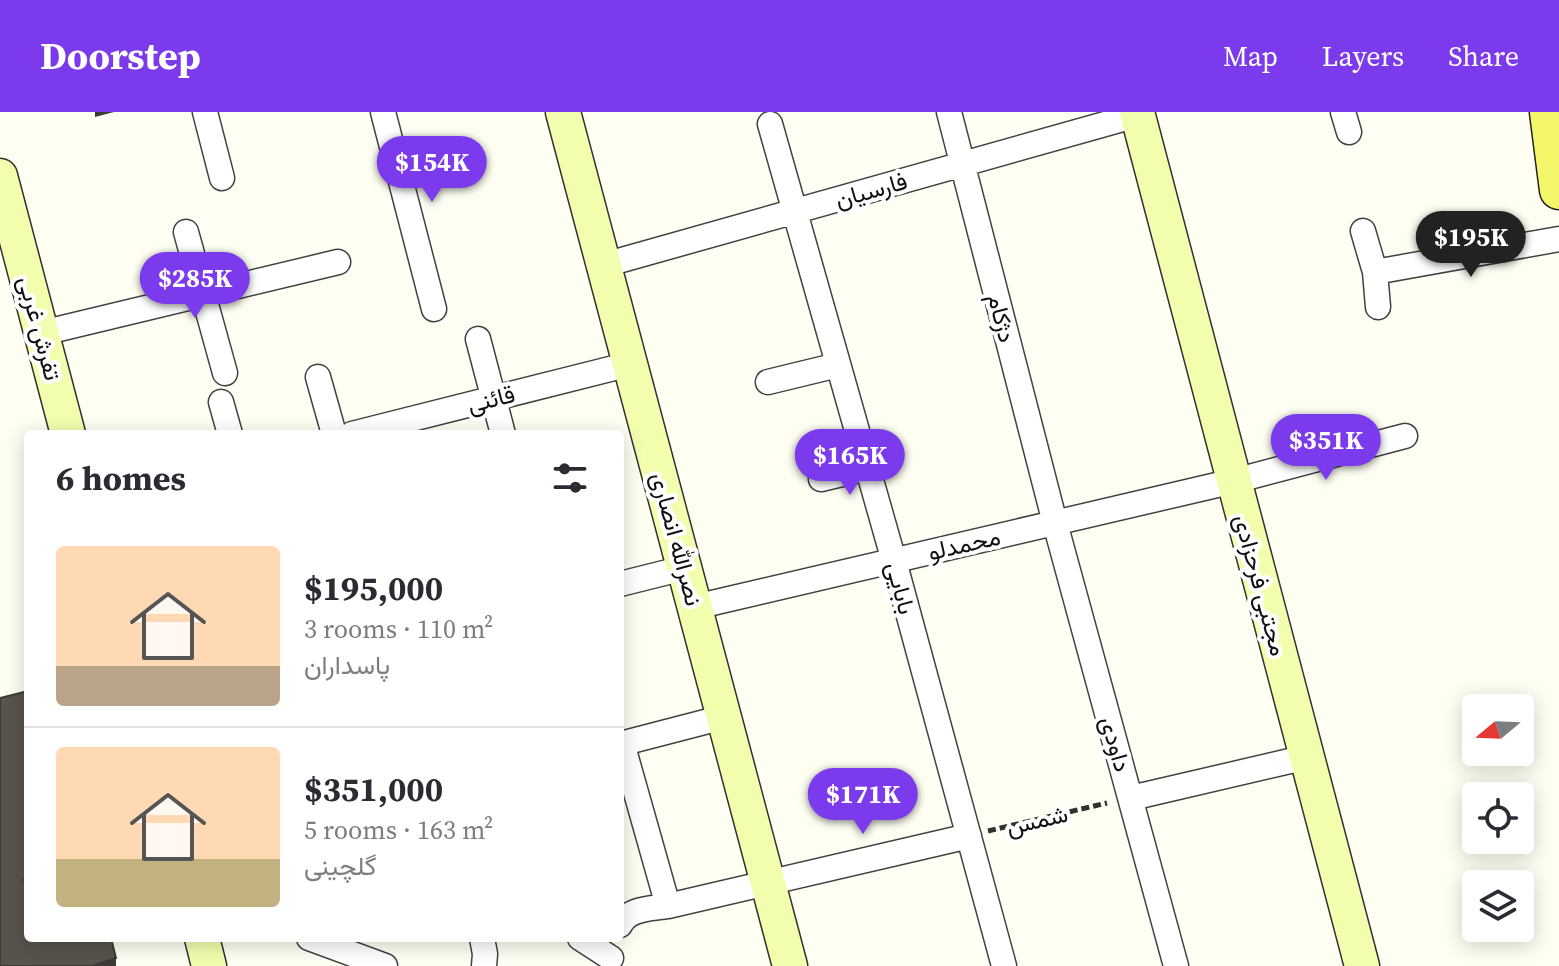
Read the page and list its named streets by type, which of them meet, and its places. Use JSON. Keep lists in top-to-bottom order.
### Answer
{
  "streets": {
    "street": [
      "فارسیان",
      "دژکام",
      "تفرش غربی",
      "قائنی",
      "نصرالله انصاری",
      "محمدلو",
      "مجتبی فرحزادی",
      "بابایی",
      "داودی"
    ],
    "path": ["شمس"]
  },
  "crossings": [
    ["فارسیان", "دژکام"],
    ["فارسیان", "نصرالله انصاری"],
    ["فارسیان", "مجتبی فرحزادی"],
    ["فارسیان", "بابایی"],
    ["دژکام", "محمدلو"],
    ["دژکام", "داودی"],
    ["قائنی", "نصرالله انصاری"],
    ["نصرالله انصاری", "محمدلو"],
    ["محمدلو", "مجتبی فرحزادی"],
    ["محمدلو", "بابایی"],
    ["محمدلو", "داودی"],
    ["بابایی", "شمس"],
    ["داودی", "شمس"]
  ],
  "north": "left",
  "page": {
    "header": "Doorstep",
    "nav": ["Map", "Layers", "Share"],
    "price": [
      "$154K",
      "$195K",
      "$285K",
      "$351K",
      "$165K",
      "$171K"
    ],
    "heading": "6 homes",
    "list": [
      {
        "name": "$195,000",
        "note": "3 rooms · 110 m² · پاسداران"
      },
      {
        "name": "$351,000",
        "note": "5 rooms · 163 m² · گلچینی"
      }
    ]
  }
}
